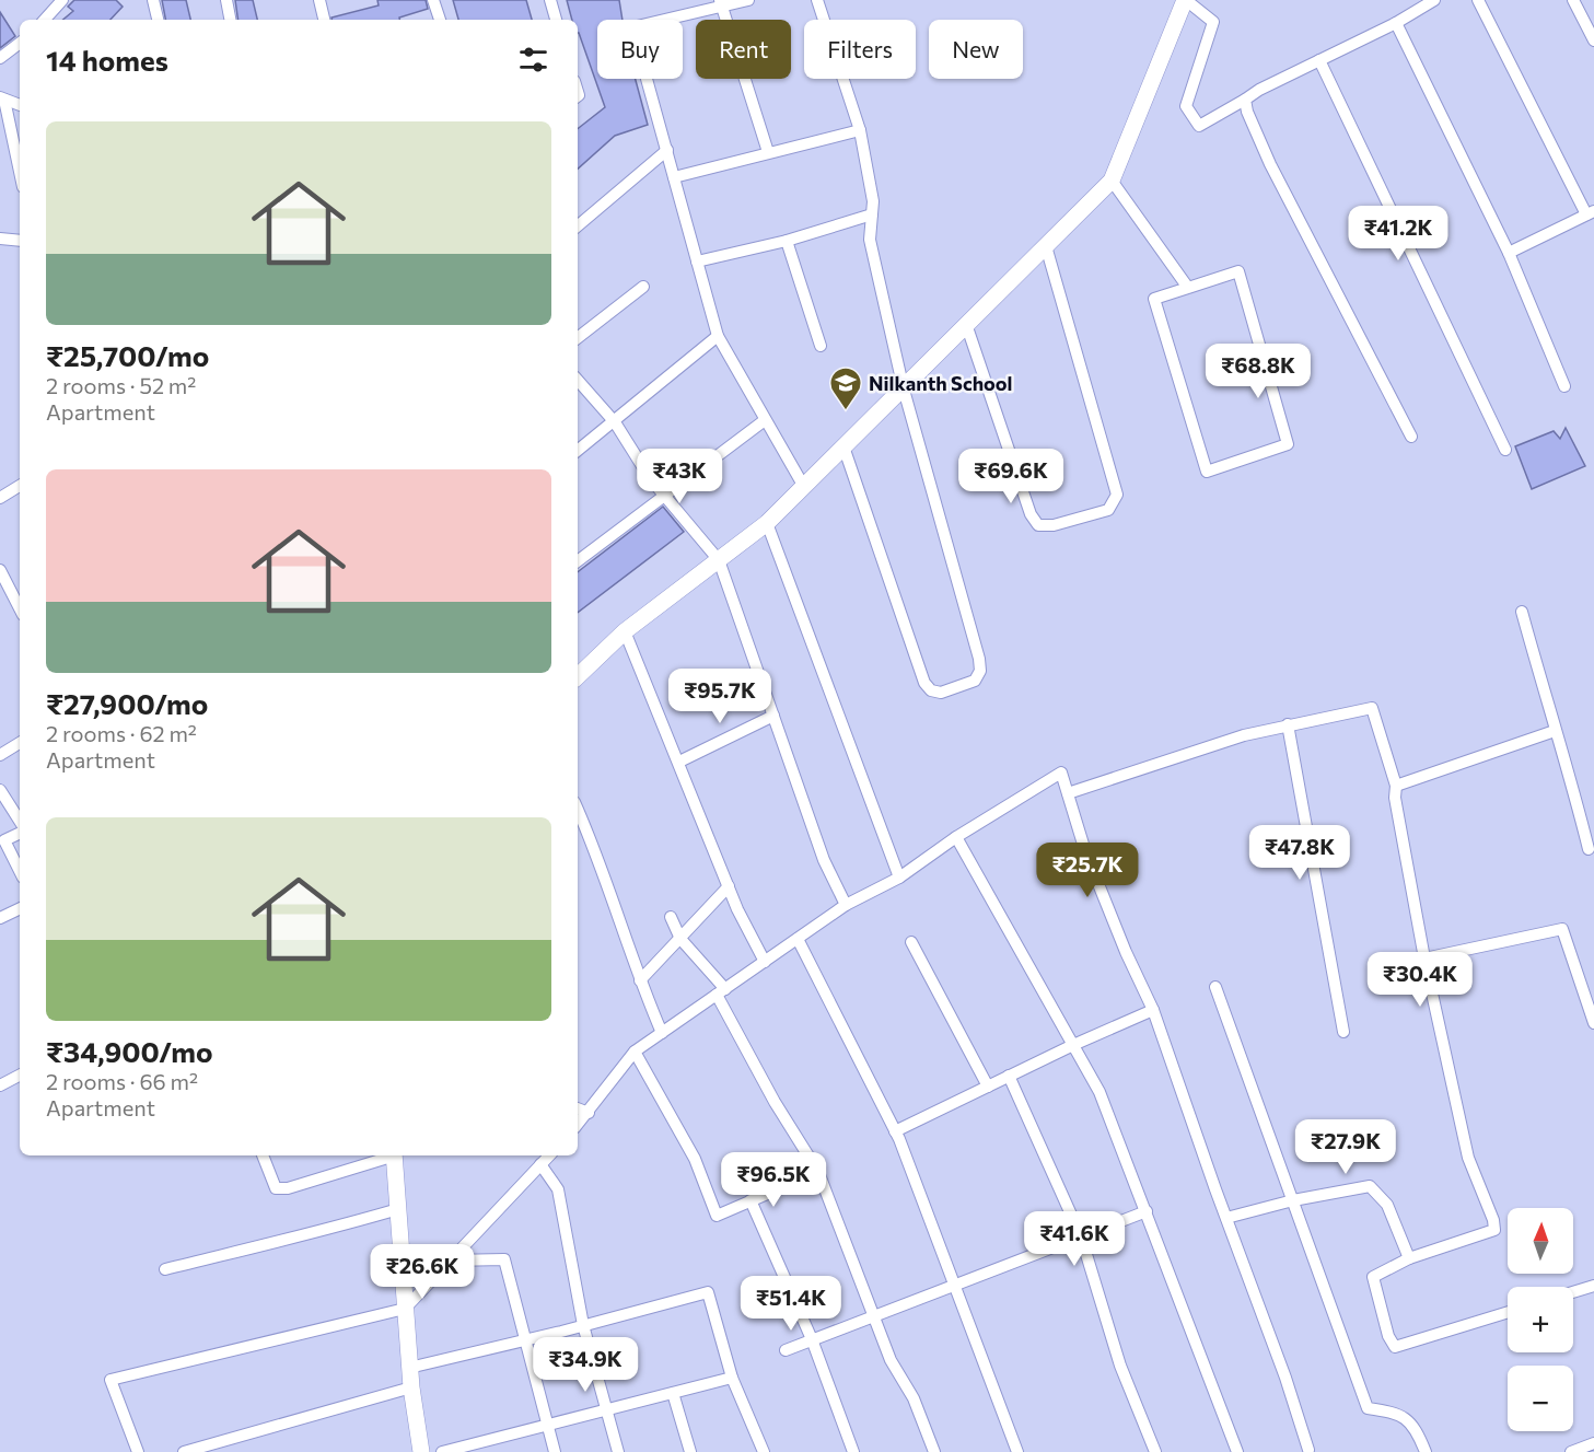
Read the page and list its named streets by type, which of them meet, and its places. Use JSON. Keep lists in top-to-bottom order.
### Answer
{
  "places": {
    "school or university": ["Nilkanth School"]
  },
  "north": "top",
  "page": {
    "chip": [
      "Buy",
      "Rent",
      "Filters",
      "New"
    ],
    "heading": "14 homes",
    "list": [
      {
        "name": "₹25,700/mo",
        "note": "2 rooms · 52 m² · Apartment"
      },
      {
        "name": "₹27,900/mo",
        "note": "2 rooms · 62 m² · Apartment"
      },
      {
        "name": "₹34,900/mo",
        "note": "2 rooms · 66 m² · Apartment"
      }
    ],
    "price": [
      "₹41.2K",
      "₹68.8K",
      "₹43K",
      "₹69.6K",
      "₹95.7K",
      "₹47.8K",
      "₹25.7K",
      "₹30.4K",
      "₹27.9K",
      "₹96.5K",
      "₹41.6K",
      "₹26.6K",
      "₹51.4K",
      "₹34.9K"
    ],
    "map_buttons": ["+", "−"]
  }
}
